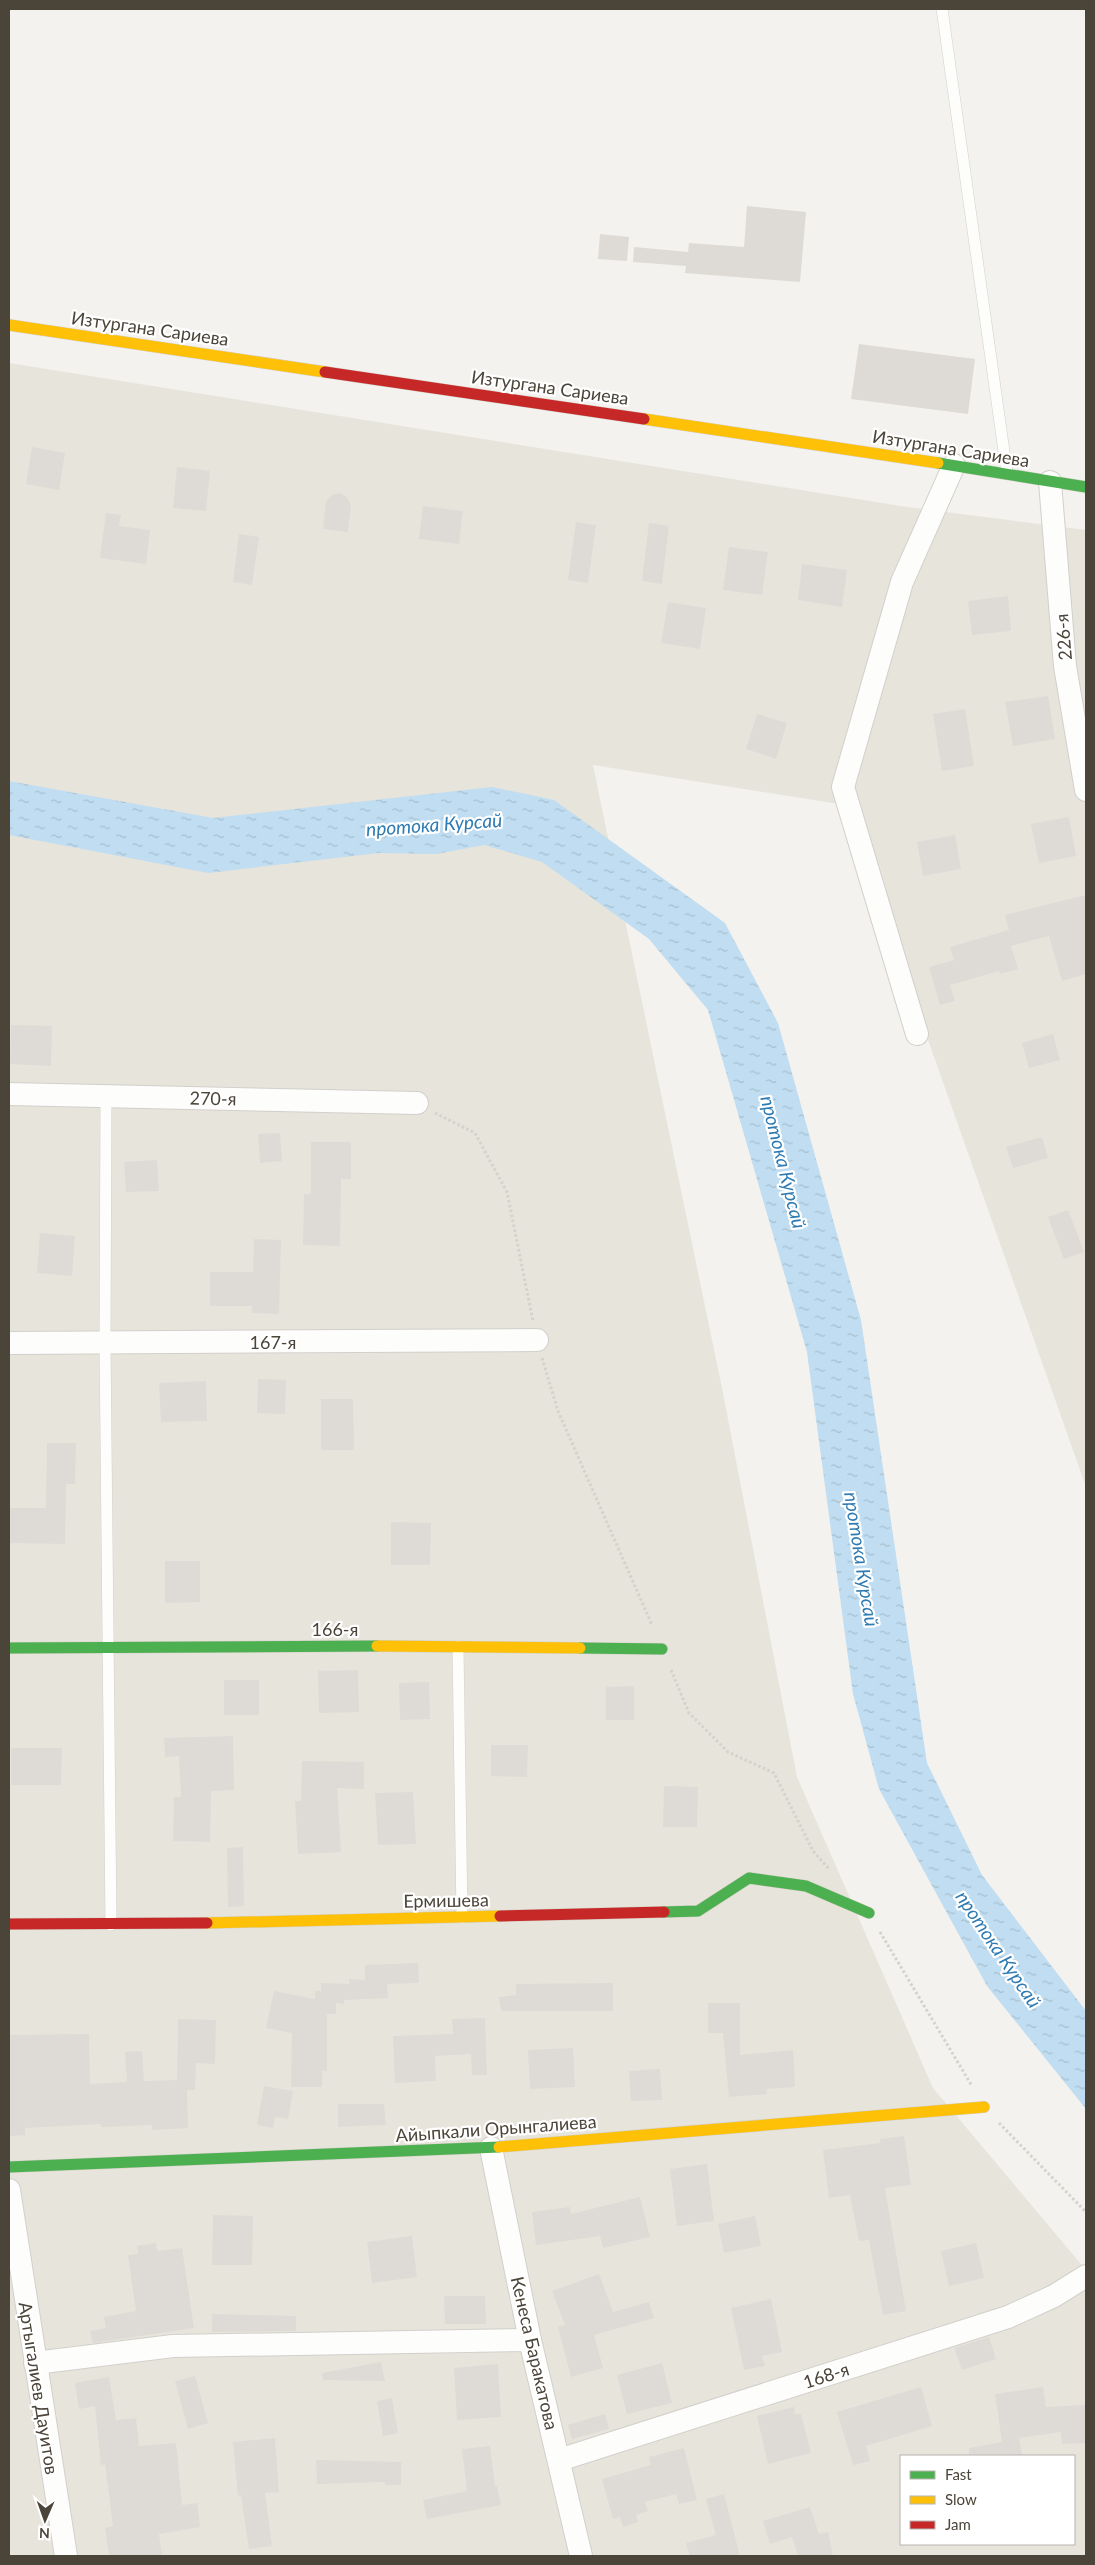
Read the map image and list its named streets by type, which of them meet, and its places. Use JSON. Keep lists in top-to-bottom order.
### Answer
{
  "streets": {
    "street": [
      "Изтургана Сариева",
      "226-я",
      "270-я",
      "167-я",
      "166-я",
      "Ермишева",
      "Айыпкали Орынгалиева",
      "Кенеса Баракатова",
      "168-я",
      "Артыгалиев Дауитов"
    ]
  },
  "crossings": [
    ["Изтургана Сариева", "226-я"],
    ["Айыпкали Орынгалиева", "Кенеса Баракатова"],
    ["Кенеса Баракатова", "168-я"]
  ],
  "water": ["протока Курсай"],
  "legend": ["Fast", "Slow", "Jam"],
  "north": "bottom"
}
